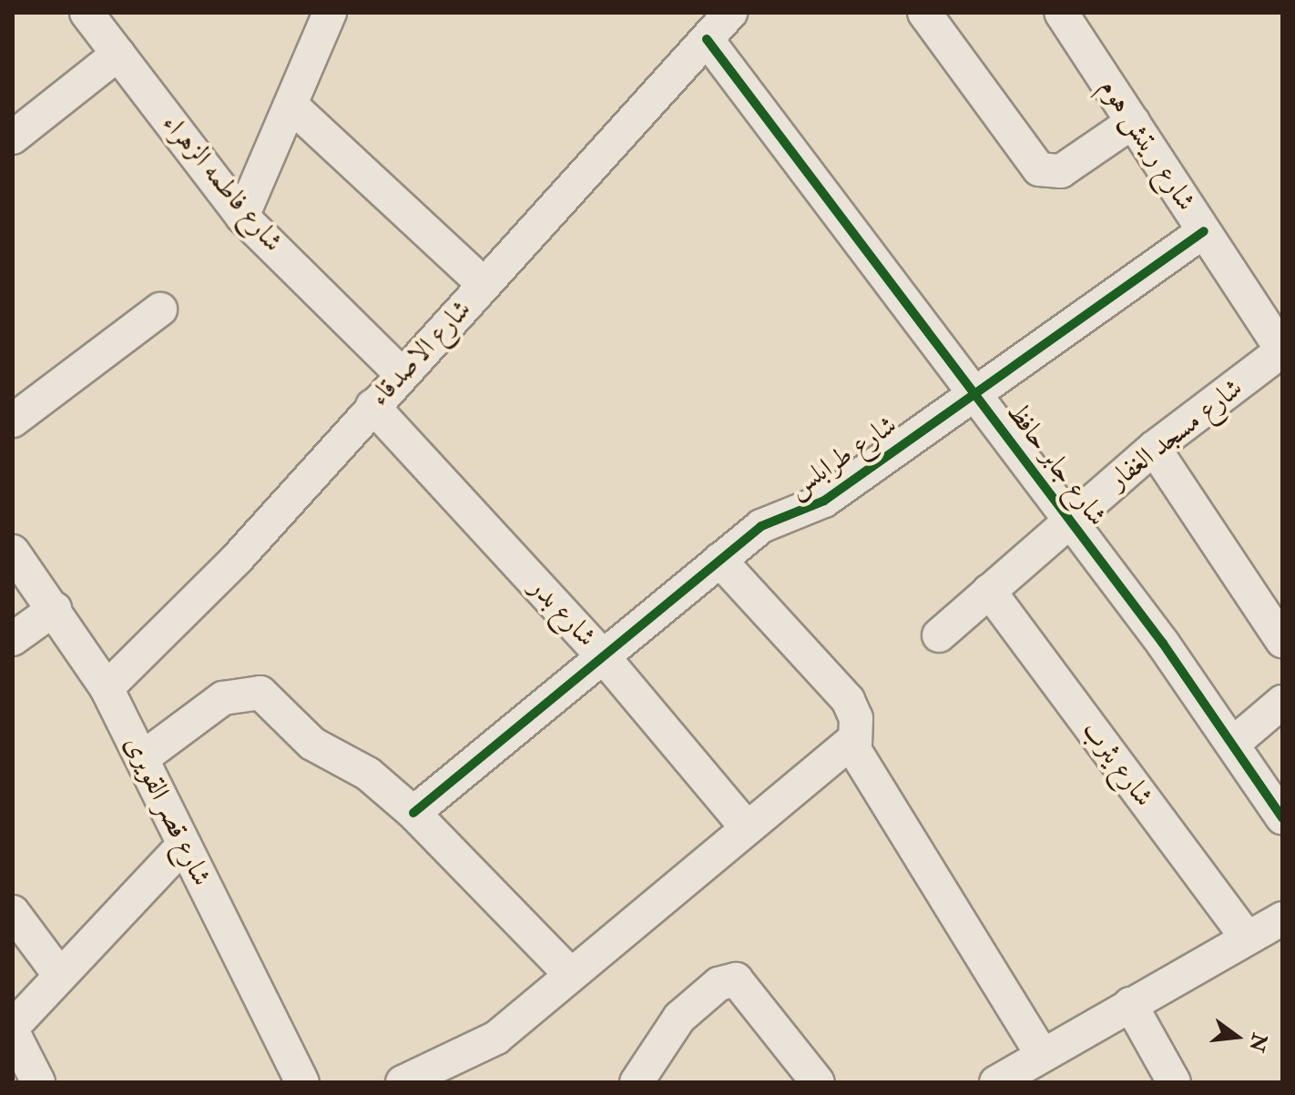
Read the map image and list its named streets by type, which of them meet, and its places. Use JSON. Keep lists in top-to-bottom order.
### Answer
{
  "streets": {
    "street": [
      "شارع ريتش هوم",
      "شارع فاطمه الزهراء",
      "شارع الاصدقاء",
      "شارع مسجد الغفار",
      "شارع طرابلس",
      "شارع جابر حافظ",
      "شارع بدر",
      "شارع يثرب",
      "شارع قصر القويرى"
    ]
  },
  "crossings": [
    ["شارع ريتش هوم", "شارع مسجد الغفار"],
    ["شارع ريتش هوم", "شارع طرابلس"],
    ["شارع فاطمه الزهراء", "شارع الاصدقاء"],
    ["شارع الاصدقاء", "شارع جابر حافظ"],
    ["شارع الاصدقاء", "شارع بدر"],
    ["شارع الاصدقاء", "شارع قصر القويرى"],
    ["شارع مسجد الغفار", "شارع جابر حافظ"],
    ["شارع مسجد الغفار", "شارع يثرب"],
    ["شارع طرابلس", "شارع جابر حافظ"],
    ["شارع طرابلس", "شارع بدر"]
  ],
  "north": "right"
}
